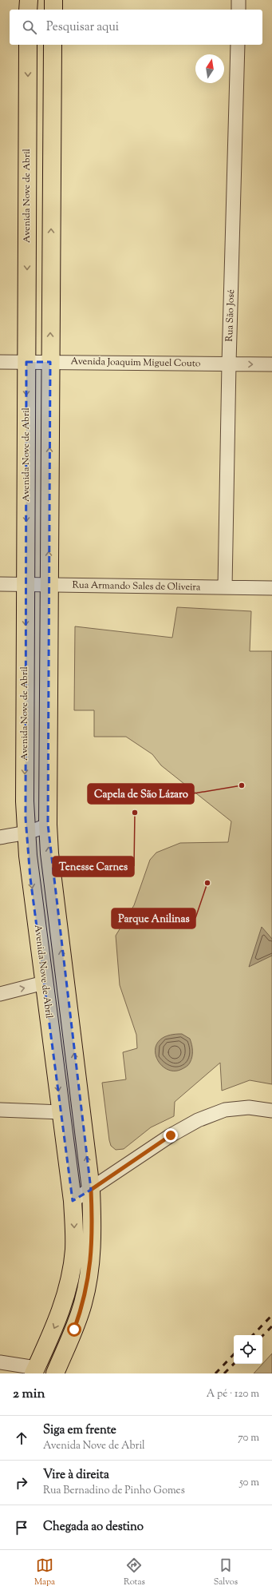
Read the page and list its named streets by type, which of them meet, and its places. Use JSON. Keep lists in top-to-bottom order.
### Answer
{
  "streets": {
    "main road": ["Avenida Nove de Abril"],
    "street": ["Rua São José", "Avenida Joaquim Miguel Couto", "Rua Armando Sales de Oliveira"]
  },
  "crossings": [
    ["Avenida Nove de Abril", "Avenida Joaquim Miguel Couto"],
    ["Avenida Nove de Abril", "Rua Armando Sales de Oliveira"],
    ["Rua São José", "Avenida Joaquim Miguel Couto"],
    ["Rua São José", "Rua Armando Sales de Oliveira"]
  ],
  "places": ["Capela de São Lázaro", "Tenesse Carnes", "Parque Anilinas"],
  "north": "top",
  "page": {
    "search": "Pesquisar aqui",
    "heading": ["2 min", "A pé · 120 m"],
    "list": [
      ["Siga em frente", "Avenida Nove de Abril", "70 m"],
      ["Vire à direita", "Rua Bernadino de Pinho Gomes", "50 m"],
      "Chegada ao destino"
    ],
    "nav": ["Mapa", "Rotas", "Salvos"]
  }
}
